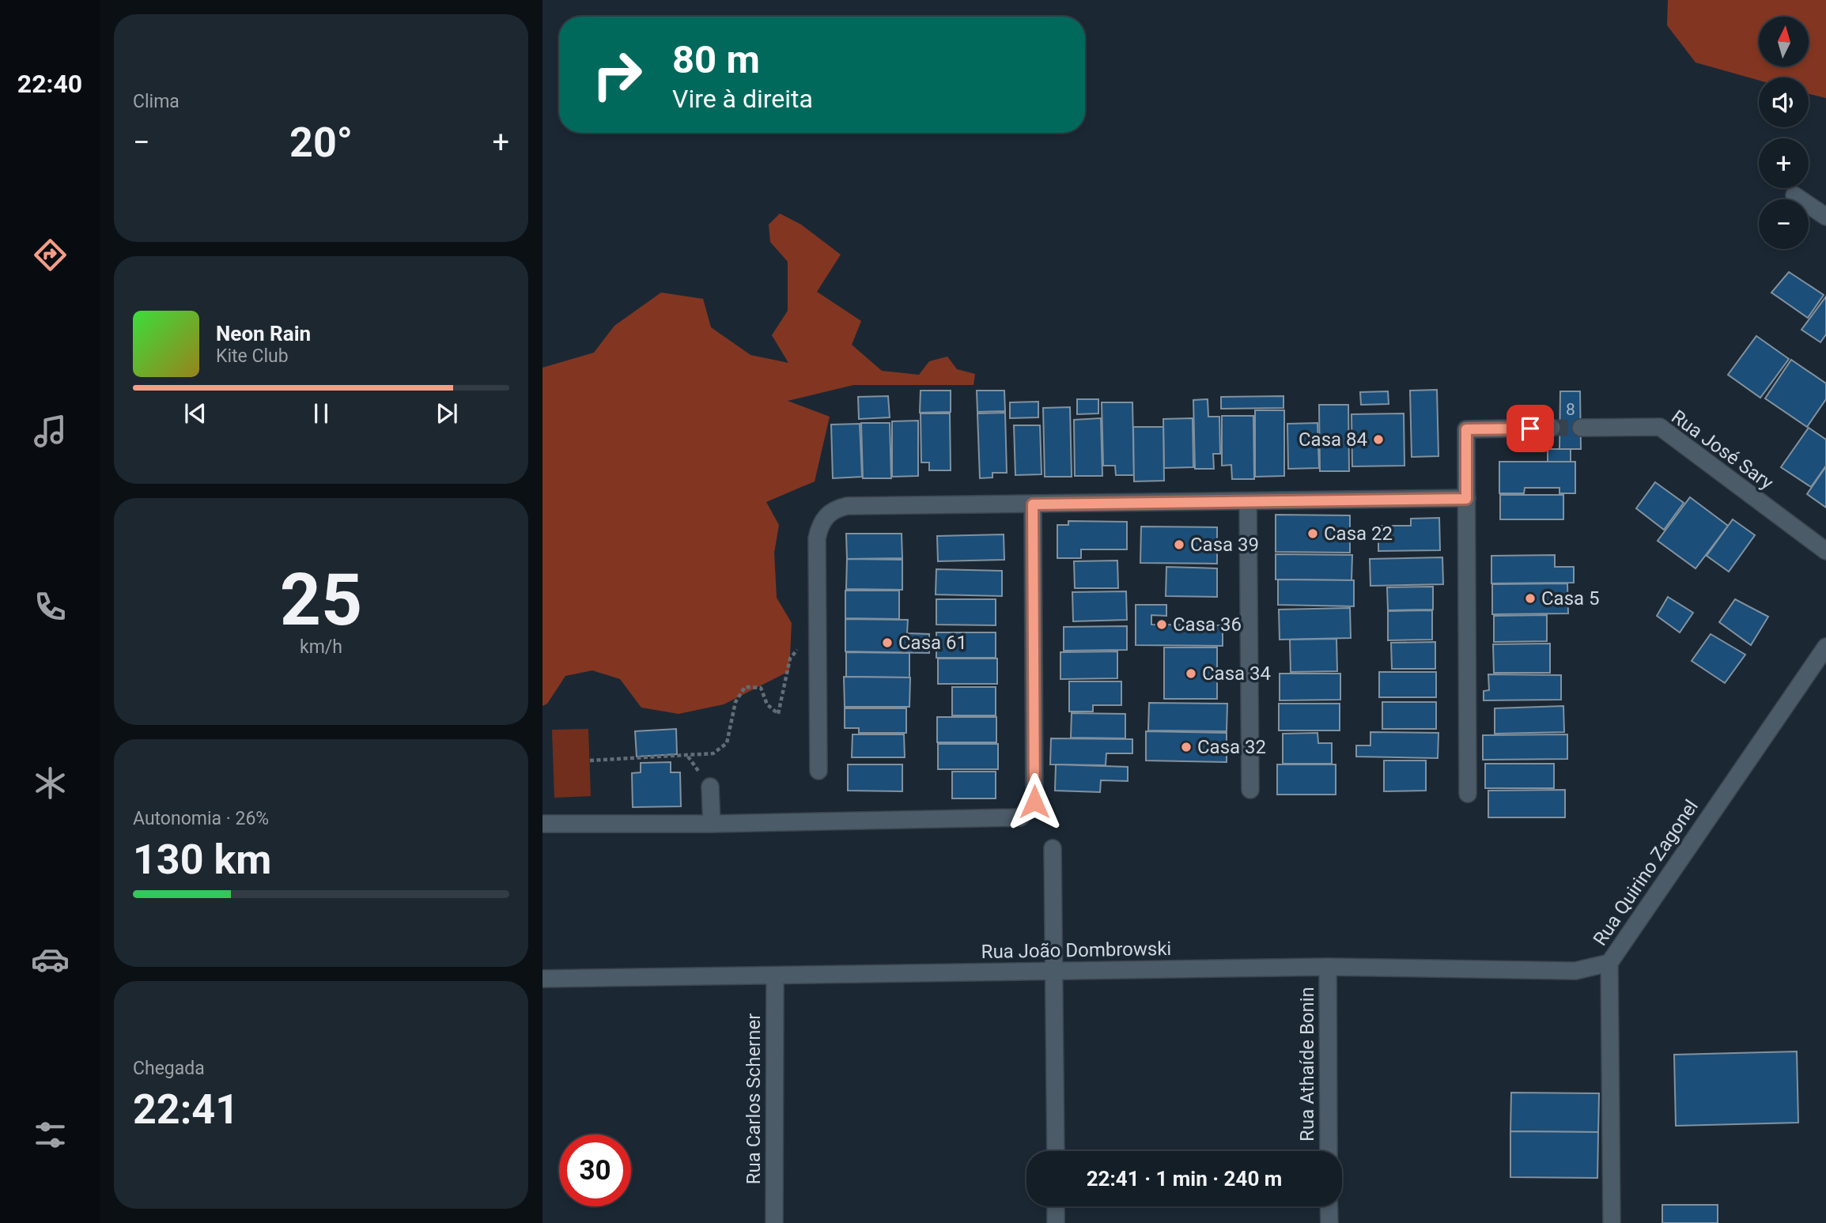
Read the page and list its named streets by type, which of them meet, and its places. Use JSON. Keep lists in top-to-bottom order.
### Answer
{
  "streets": {
    "street": [
      "Rua José Sary",
      "Rua Quirino Zagonel",
      "Rua João Dombrowski",
      "Rua Athaíde Bonin",
      "Rua Carlos Scherner"
    ]
  },
  "crossings": [
    ["Rua Quirino Zagonel", "Rua João Dombrowski"],
    ["Rua João Dombrowski", "Rua Athaíde Bonin"],
    ["Rua João Dombrowski", "Rua Carlos Scherner"]
  ],
  "places": [
    "Casa 84",
    "Casa 22",
    "Casa 39",
    "Casa 5",
    "Casa 36",
    "Casa 61",
    "Casa 34",
    "Casa 32"
  ],
  "house_numbers": ["8"],
  "north": "top",
  "page": {
    "tabs": "22:40",
    "tile": [
      "Clima",
      ["25", "km/h"],
      ["Autonomia · 26%", "130 km"],
      ["Chegada", "22:41"]
    ],
    "map_buttons": ["+", "−"],
    "turn": ["80 m", "Vire à direita"],
    "heat": ["−", "20°", "+"],
    "song": ["Neon Rain", "Kite Club"],
    "limit": "30",
    "trip": "22:41 · 1 min · 240 m"
  }
}
